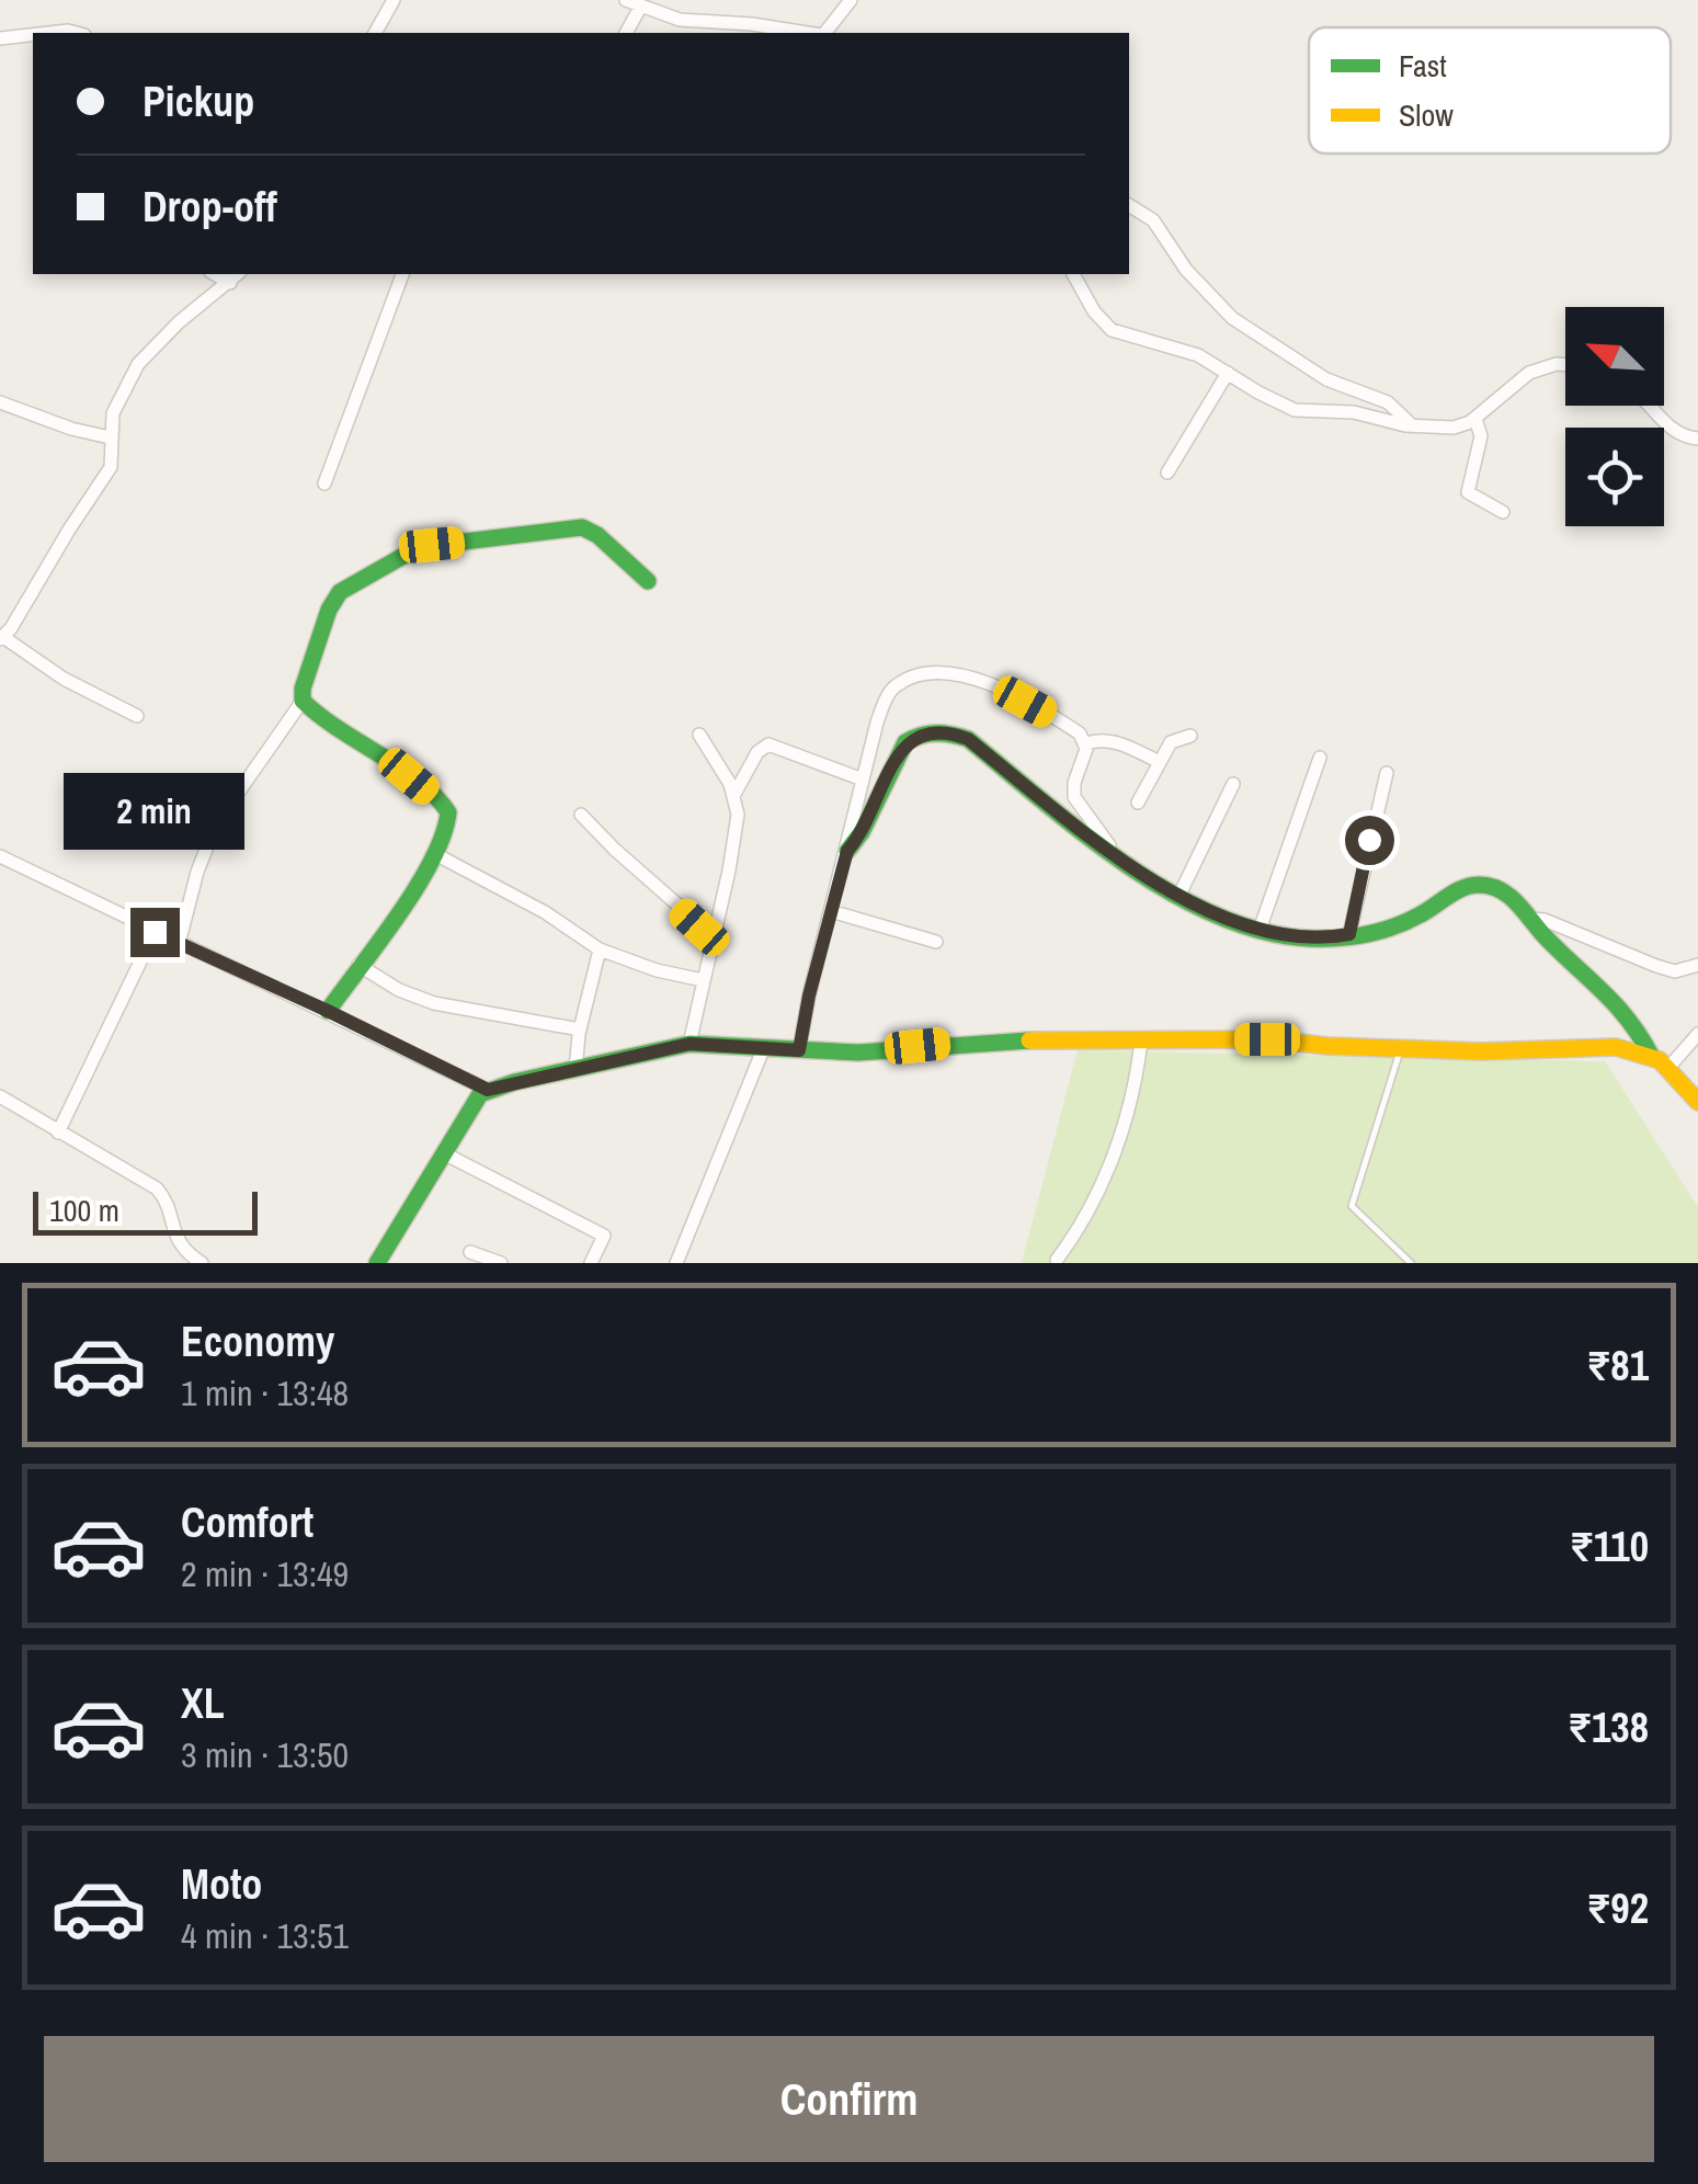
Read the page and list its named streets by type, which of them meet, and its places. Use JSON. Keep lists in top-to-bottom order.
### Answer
{
  "legend": ["Fast", "Slow"],
  "scale_bar": "100 m",
  "north": "top left",
  "page": {
    "banner": ["Pickup", "Drop-off"],
    "bubble": "2 min",
    "scale": "100 m",
    "list": [
      {
        "name": "Economy",
        "note": "1 min · 13:48",
        "value": "₹81"
      },
      {
        "name": "Comfort",
        "note": "2 min · 13:49",
        "value": "₹110"
      },
      {
        "name": "XL",
        "note": "3 min · 13:50",
        "value": "₹138"
      },
      {
        "name": "Moto",
        "note": "4 min · 13:51",
        "value": "₹92"
      }
    ],
    "buttons": "Confirm"
  }
}
